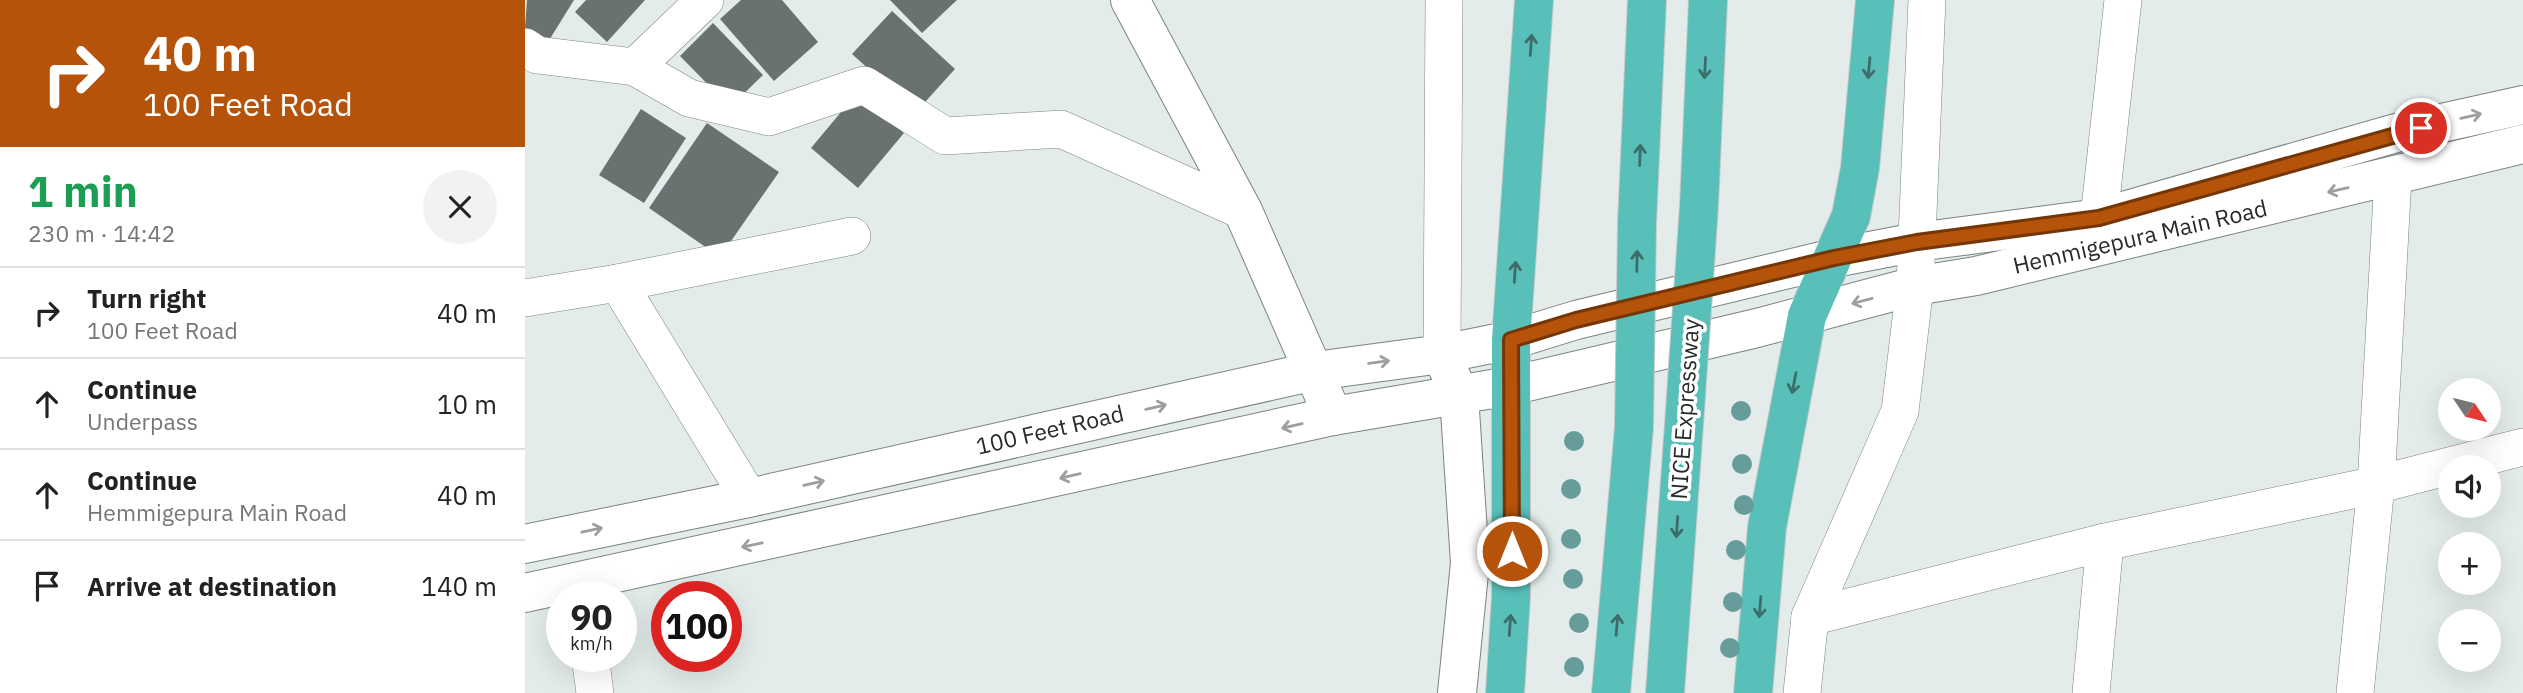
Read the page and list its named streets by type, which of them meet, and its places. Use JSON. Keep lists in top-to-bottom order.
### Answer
{
  "streets": {
    "highway": ["NICE Expressway"],
    "main road": ["Hemmigepura Main Road", "100 Feet Road"]
  },
  "crossings": [
    ["Hemmigepura Main Road", "100 Feet Road"]
  ],
  "north": "bottom right",
  "page": {
    "turn": ["40 m", "100 Feet Road"],
    "heading": ["1 min", "230 m · 14:42"],
    "list": [
      {
        "name": "Turn right",
        "note": "100 Feet Road",
        "value": "40 m"
      },
      {
        "name": "Continue",
        "note": "Underpass",
        "value": "10 m"
      },
      {
        "name": "Continue",
        "note": "Hemmigepura Main Road",
        "value": "40 m"
      },
      {
        "name": "Arrive at destination",
        "value": "140 m"
      }
    ],
    "map_buttons": ["+", "−"],
    "speed": "90 km/h",
    "limit": "100"
  }
}
